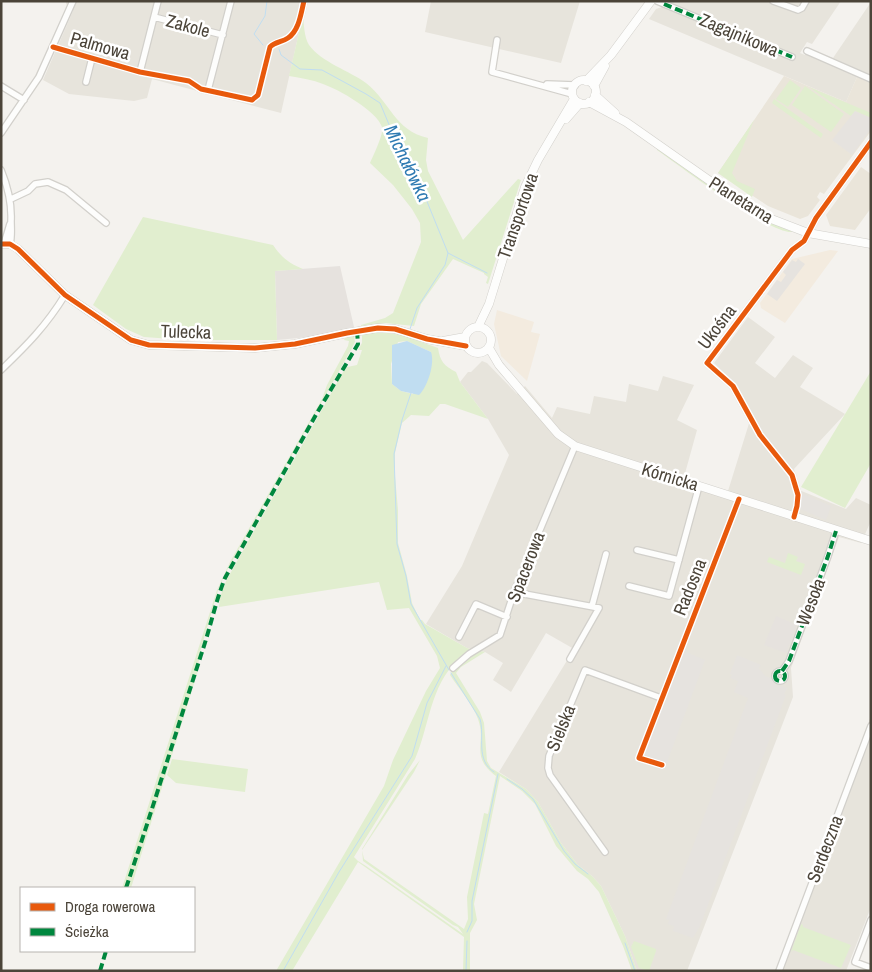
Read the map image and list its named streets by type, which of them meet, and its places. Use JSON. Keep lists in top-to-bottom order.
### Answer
{
  "streets": {
    "street": [
      "Zakole",
      "Zagajnikowa",
      "Palmowa",
      "Planetarna",
      "Transportowa",
      "Ukośna",
      "Tulecka",
      "Kórnicka",
      "Spacerowa",
      "Radosna",
      "Wesoła",
      "Sielska",
      "Serdeczna"
    ]
  },
  "crossings": [
    ["Zakole", "Palmowa"],
    ["Planetarna", "Transportowa"],
    ["Planetarna", "Ukośna"],
    ["Transportowa", "Kórnicka"],
    ["Ukośna", "Kórnicka"],
    ["Kórnicka", "Spacerowa"],
    ["Kórnicka", "Radosna"],
    ["Kórnicka", "Wesoła"],
    ["Radosna", "Sielska"]
  ],
  "water": ["Michałówka"],
  "legend": ["Droga rowerowa", "Ścieżka"]
}
